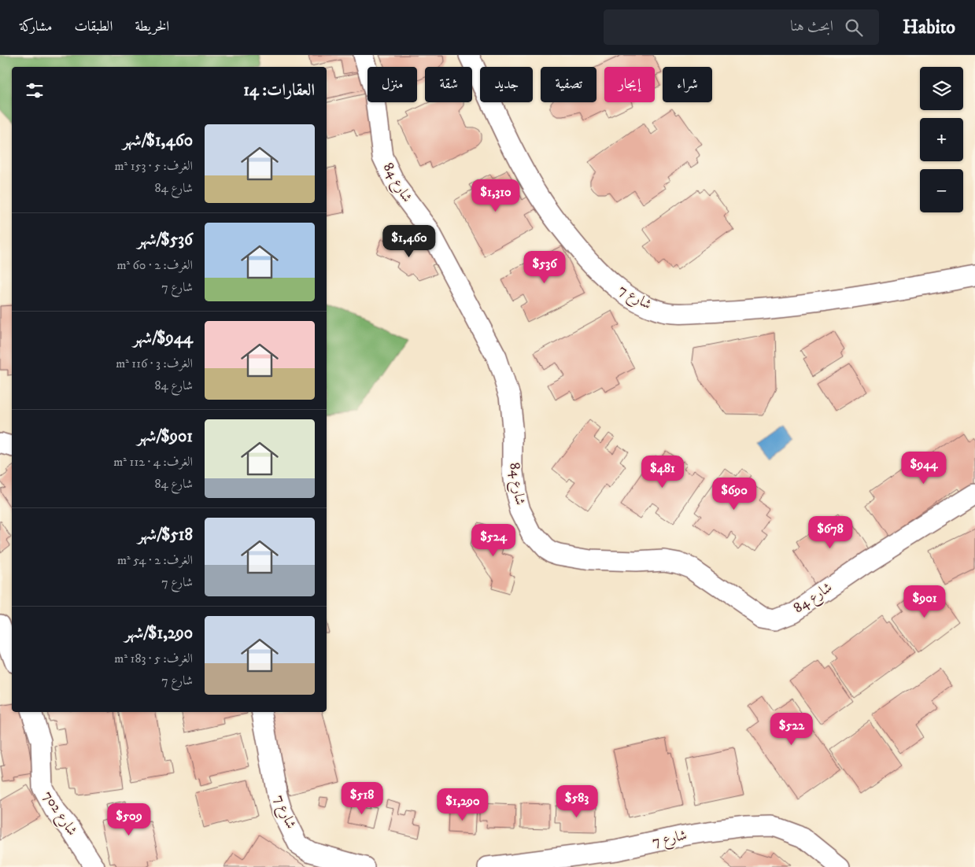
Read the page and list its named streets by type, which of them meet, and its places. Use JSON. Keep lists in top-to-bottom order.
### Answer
{
  "streets": {
    "street": ["شارع 84", "شارع 7", "شارع 702"]
  },
  "page": {
    "header": "Habito",
    "search": "ابحث هنا",
    "nav": ["الخريطة", "الطبقات", "مشاركة"],
    "map_buttons": ["+", "−"],
    "chip": [
      "شراء",
      "إيجار",
      "تصفية",
      "جديد",
      "شقة",
      "منزل"
    ],
    "heading": "العقارات: 14",
    "list": [
      {
        "name": "$1,460/شهر",
        "note": "الغرف: 5 · 153 m² · شارع 84"
      },
      {
        "name": "$536/شهر",
        "note": "الغرف: 2 · 60 m² · شارع 7"
      },
      {
        "name": "$944/شهر",
        "note": "الغرف: 3 · 116 m² · شارع 84"
      },
      {
        "name": "$901/شهر",
        "note": "الغرف: 4 · 112 m² · شارع 84"
      },
      {
        "name": "$518/شهر",
        "note": "الغرف: 2 · 54 m² · شارع 7"
      },
      {
        "name": "$1,290/شهر",
        "note": "الغرف: 5 · 183 m² · شارع 7"
      }
    ],
    "price": [
      "$1,310",
      "$1,460",
      "$536",
      "$944",
      "$481",
      "$690",
      "$678",
      "$524",
      "$901",
      "$522",
      "$518",
      "$583",
      "$1,290",
      "$509"
    ]
  }
}
